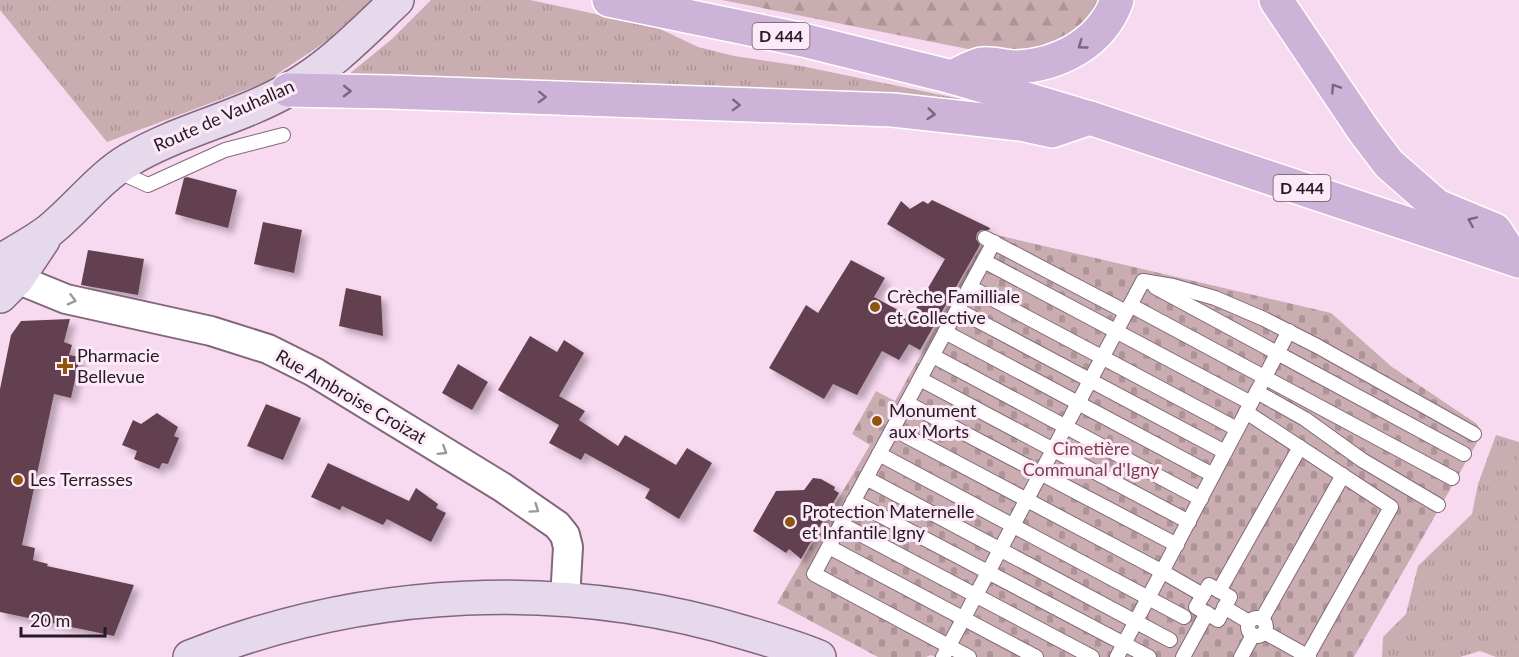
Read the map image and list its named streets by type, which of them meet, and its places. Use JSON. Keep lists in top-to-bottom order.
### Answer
{
  "streets": {
    "main road": ["D 444"],
    "street": ["Route de Vauhallan", "Rue Ambroise Croizat"]
  },
  "crossings": [
    ["Route de Vauhallan", "Rue Ambroise Croizat"]
  ],
  "one_way": ["Rue Ambroise Croizat"],
  "parks": ["Cimetière Communal d'Igny"],
  "places": {
    "other": [
      "Crèche Familliale et Collective",
      "Monument aux Morts",
      "Les Terrasses",
      "Protection Maternelle et Infantile Igny"
    ],
    "health": ["Pharmacie Bellevue"]
  },
  "scale_bar": "20 m"
}
